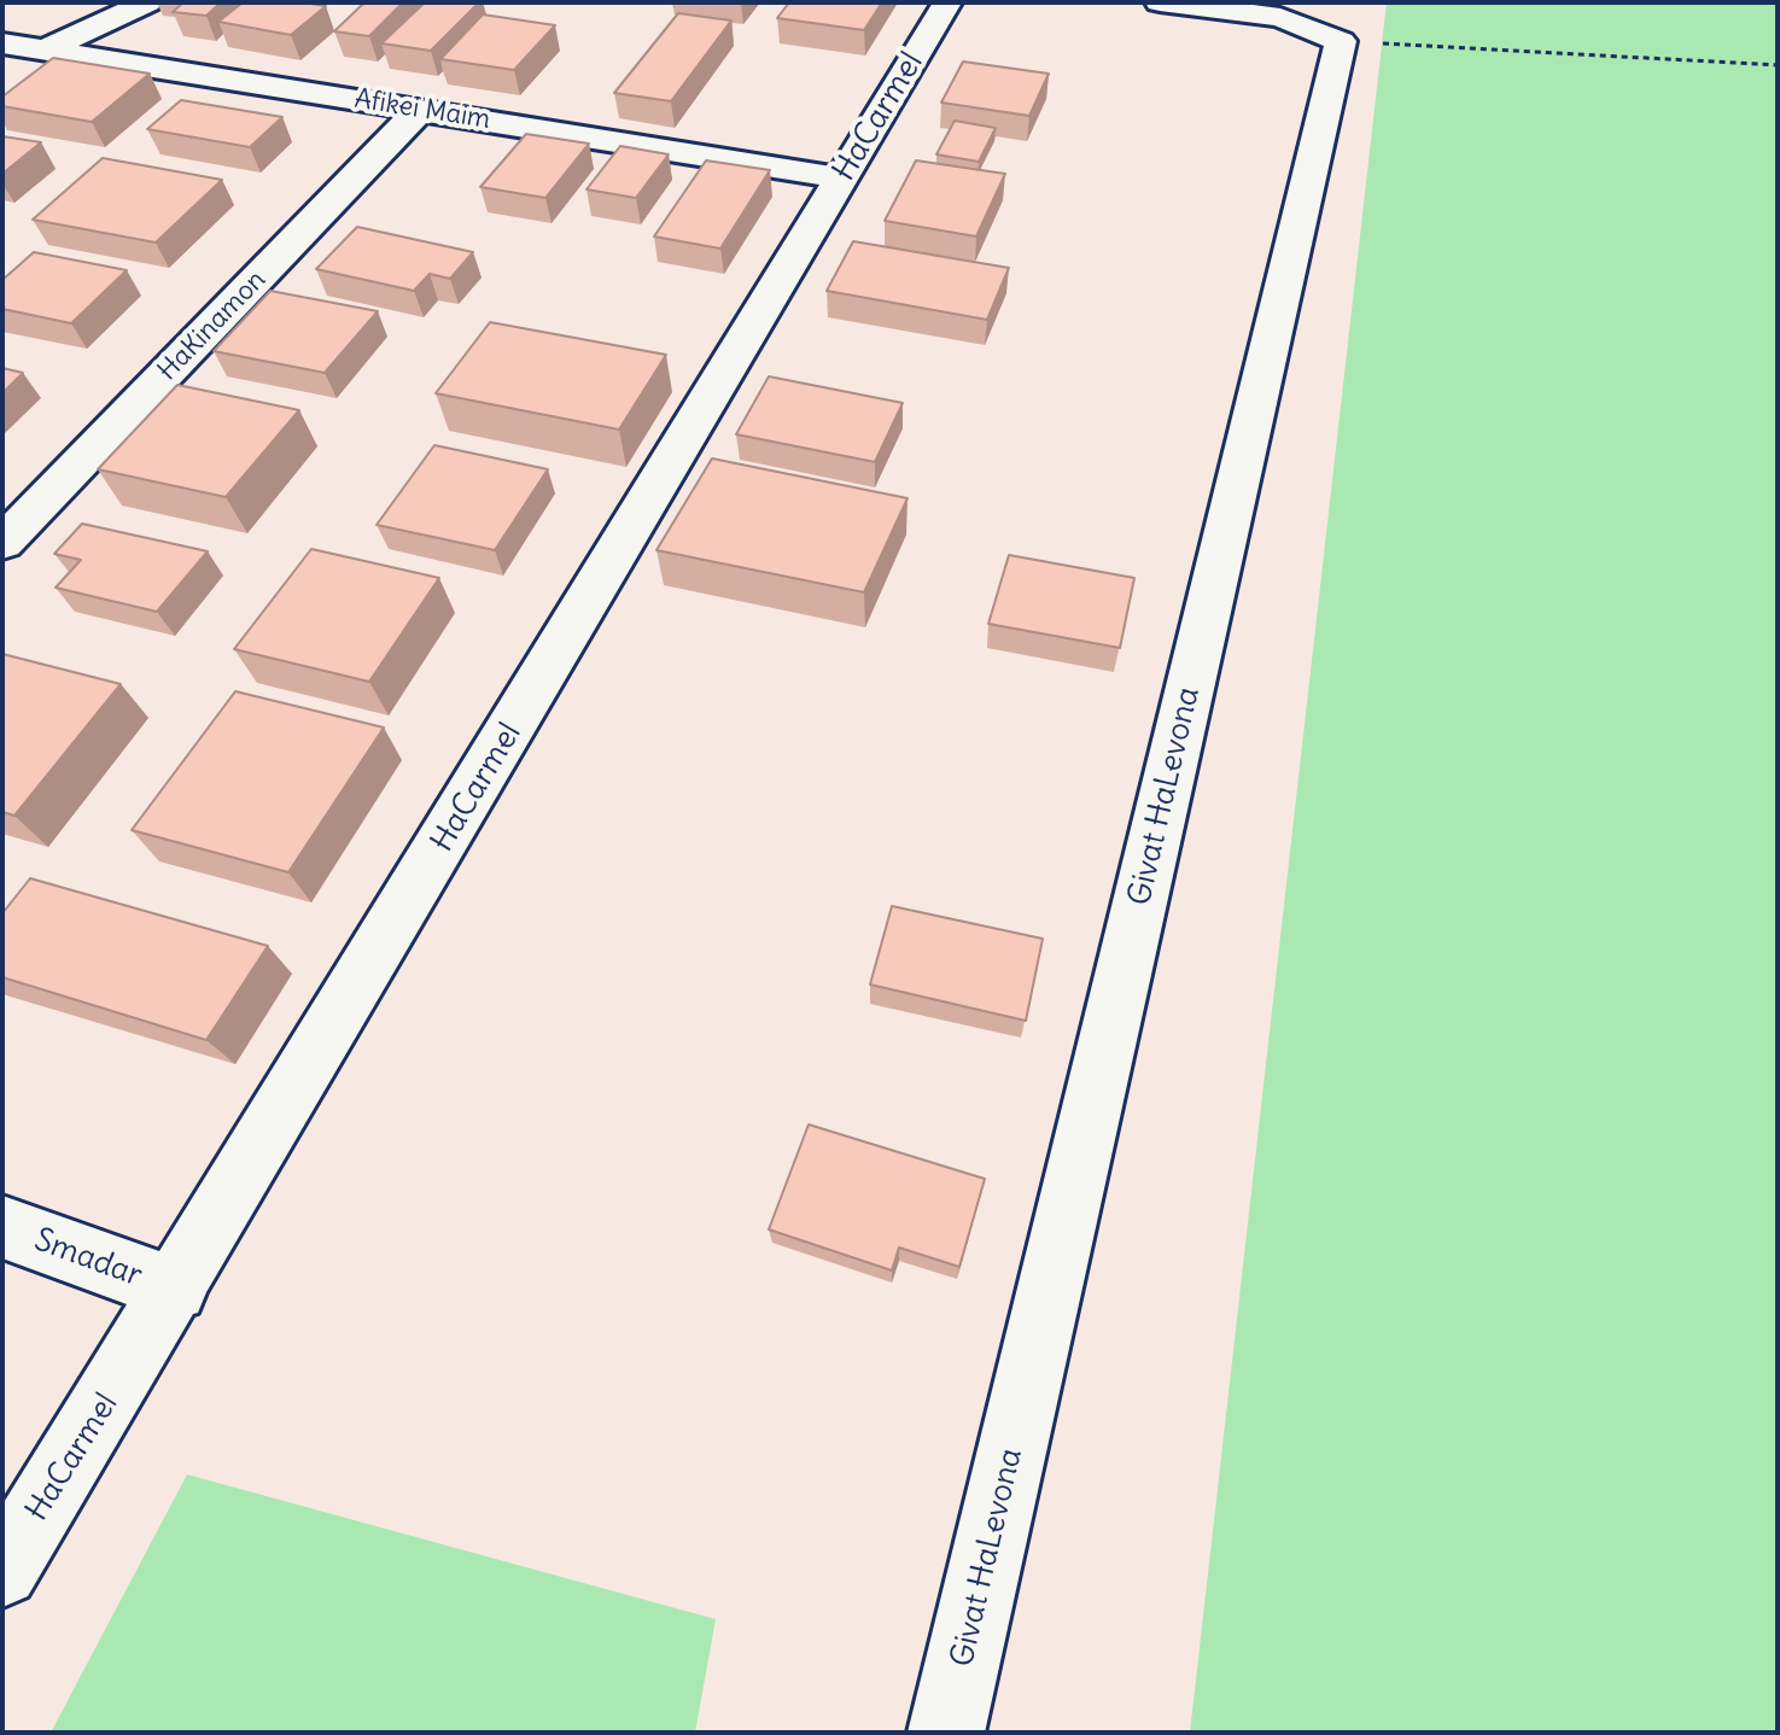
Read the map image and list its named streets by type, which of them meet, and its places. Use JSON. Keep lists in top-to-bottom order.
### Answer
{
  "streets": {
    "street": [
      "Afikei Maim",
      "HaCarmel",
      "HaKinamon",
      "Givat HaLevona",
      "Smadar"
    ]
  },
  "crossings": [
    ["Afikei Maim", "HaCarmel"],
    ["Afikei Maim", "HaKinamon"],
    ["HaCarmel", "Smadar"]
  ]
}
